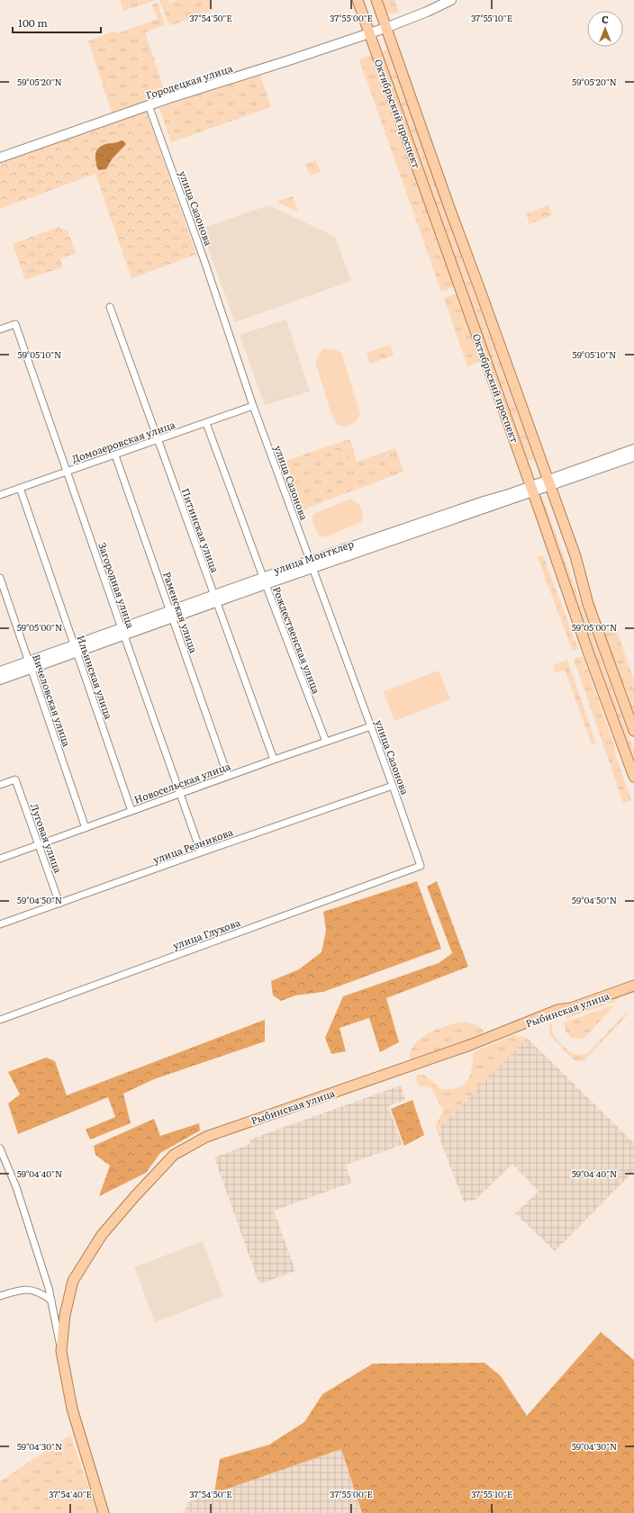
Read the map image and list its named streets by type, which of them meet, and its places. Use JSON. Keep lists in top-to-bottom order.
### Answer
{
  "streets": {
    "main road": ["Октябрьский проспект", "Рыбинская улица"],
    "street": [
      "Городецкая улица",
      "улица Сазонова",
      "Домозеровская улица",
      "Питинская улица",
      "улица Монтклер",
      "Загородная улица",
      "Раменская улица",
      "Рождественская улица",
      "Ильинская улица",
      "Вичеловская улица",
      "Новосельская улица",
      "Луговая улица",
      "улица Резникова",
      "улица Глухова"
    ]
  },
  "crossings": [
    ["Городецкая улица", "Октябрьский проспект"],
    ["Городецкая улица", "улица Сазонова"],
    ["Октябрьский проспект", "улица Монтклер"],
    ["улица Сазонова", "Домозеровская улица"],
    ["улица Сазонова", "улица Монтклер"],
    ["улица Сазонова", "Новосельская улица"],
    ["улица Сазонова", "улица Резникова"],
    ["улица Сазонова", "улица Глухова"],
    ["Домозеровская улица", "Питинская улица"],
    ["Домозеровская улица", "Загородная улица"],
    ["Домозеровская улица", "Раменская улица"],
    ["Домозеровская улица", "Рождественская улица"],
    ["Домозеровская улица", "Ильинская улица"],
    ["Питинская улица", "улица Монтклер"],
    ["Питинская улица", "Новосельская улица"],
    ["улица Монтклер", "Загородная улица"],
    ["улица Монтклер", "Раменская улица"],
    ["улица Монтклер", "Рождественская улица"],
    ["улица Монтклер", "Ильинская улица"],
    ["улица Монтклер", "Вичеловская улица"],
    ["Загородная улица", "Новосельская улица"],
    ["Загородная улица", "улица Резникова"],
    ["Раменская улица", "Новосельская улица"],
    ["Рождественская улица", "Новосельская улица"],
    ["Ильинская улица", "Новосельская улица"],
    ["Вичеловская улица", "Новосельская улица"],
    ["Новосельская улица", "Луговая улица"],
    ["Луговая улица", "улица Резникова"]
  ],
  "scale_bar": "100 m",
  "north": "top",
  "coordinates": [
    "37°54'50\"E",
    "37°55'00\"E",
    "37°55'10\"E",
    "59°05'20\"N",
    "59°05'10\"N",
    "59°05'00\"N",
    "59°04'50\"N",
    "59°04'40\"N",
    "59°04'30\"N",
    "37°54'40\"E"
  ]
}
